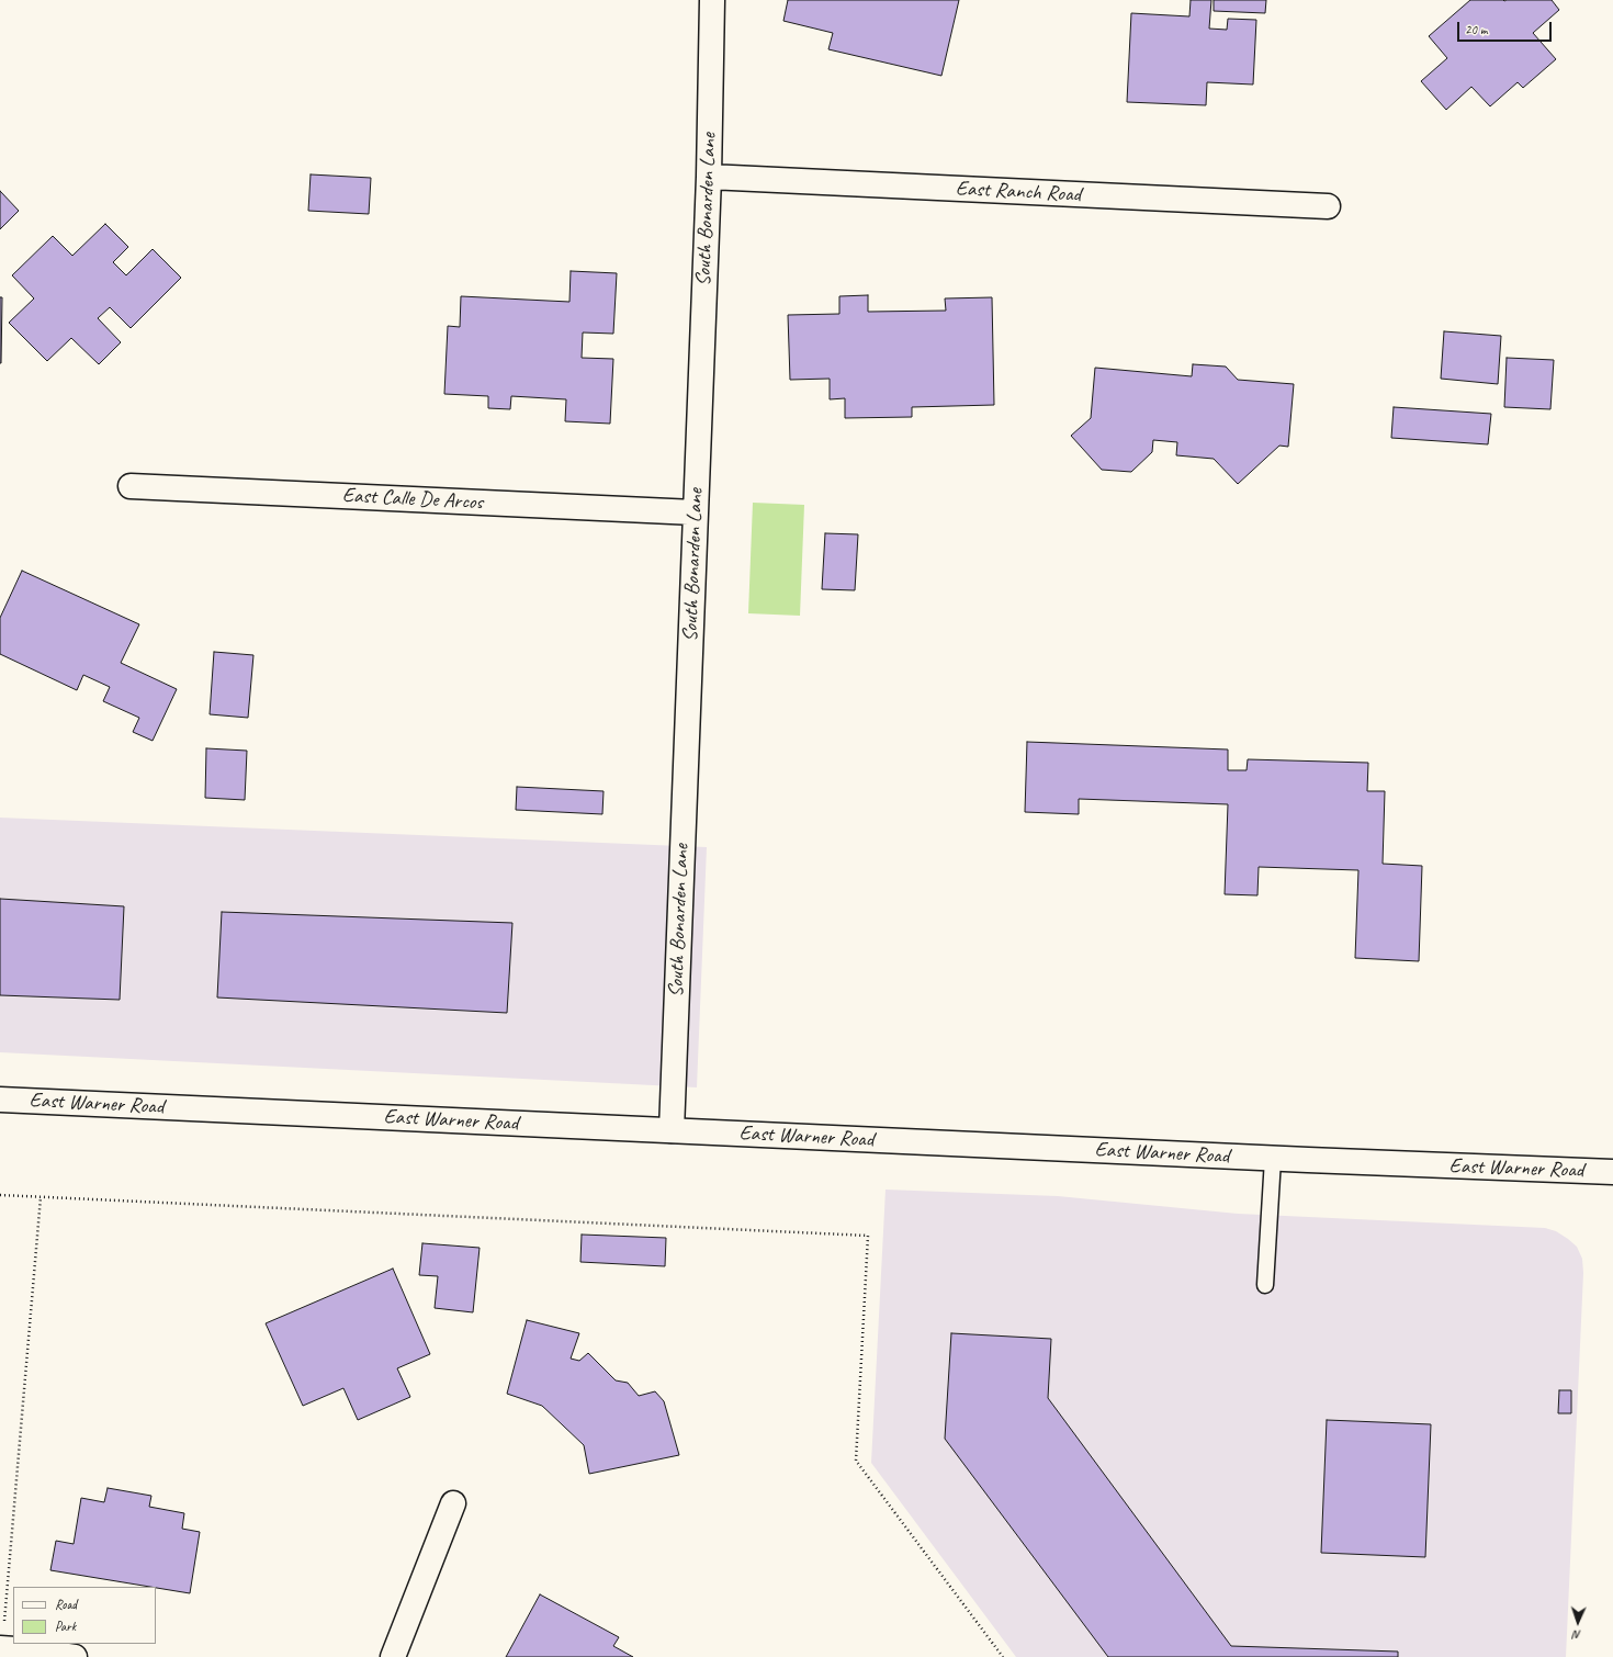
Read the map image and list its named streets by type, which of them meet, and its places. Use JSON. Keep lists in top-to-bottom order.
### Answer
{
  "streets": {
    "street": [
      "East Ranch Road",
      "South Bonarden Lane",
      "East Calle De Arcos",
      "East Warner Road"
    ]
  },
  "crossings": [
    ["East Ranch Road", "South Bonarden Lane"],
    ["South Bonarden Lane", "East Calle De Arcos"],
    ["South Bonarden Lane", "East Warner Road"]
  ],
  "legend": ["Road", "Park"],
  "scale_bar": "20 m",
  "north": "bottom"
}
